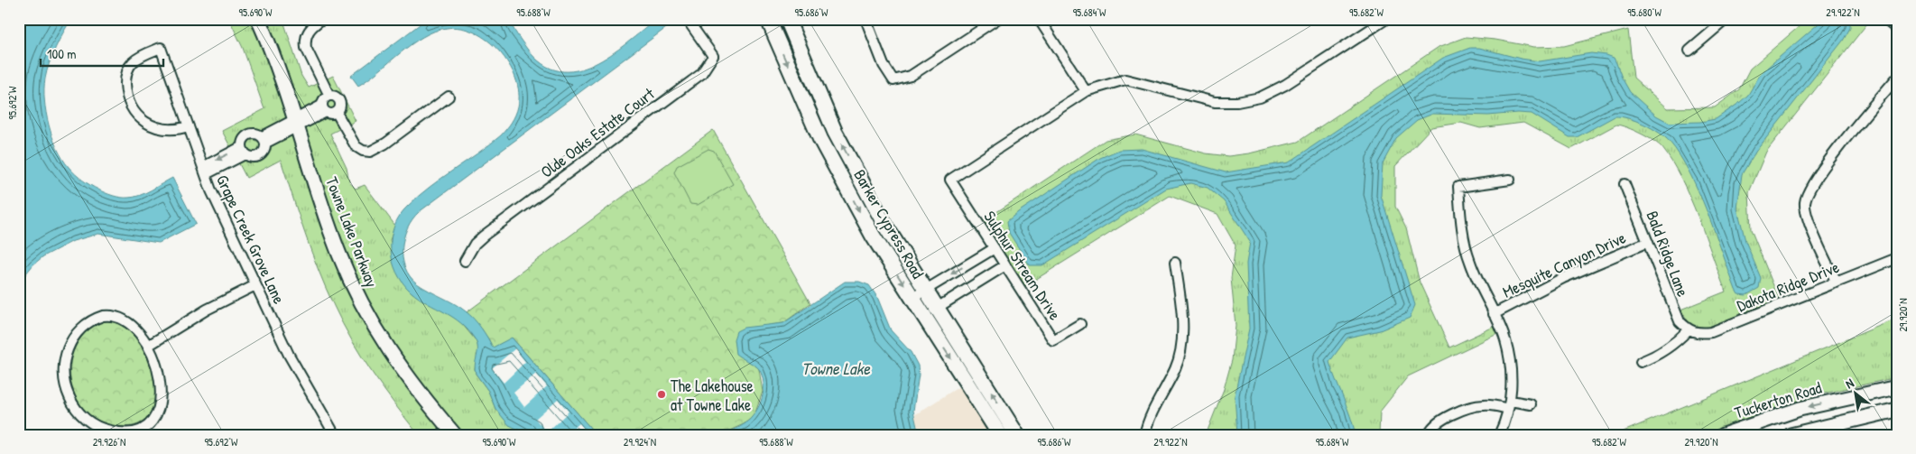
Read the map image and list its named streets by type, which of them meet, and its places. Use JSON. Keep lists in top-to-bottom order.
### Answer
{
  "streets": {
    "main road": ["Barker Cypress Road"],
    "street": [
      "Olde Oaks Estate Court",
      "Towne Lake Parkway",
      "Grape Creek Grove Lane",
      "Bald Ridge Lane",
      "Mesquite Canyon Drive",
      "Sulphur Stream Drive",
      "Dakota Ridge Drive",
      "Tuckerton Road"
    ]
  },
  "crossings": [
    ["Bald Ridge Lane", "Mesquite Canyon Drive"],
    ["Bald Ridge Lane", "Dakota Ridge Drive"]
  ],
  "water": ["Towne Lake"],
  "places": ["The Lakehouse at Towne Lake"],
  "scale_bar": "100 m",
  "north": "top left",
  "coordinates": [
    "95.690°W",
    "95.688°W",
    "95.686°W",
    "95.684°W",
    "95.682°W",
    "95.680°W",
    "29.922°N",
    "95.692°W",
    "29.920°N",
    "29.926°N",
    "29.924°N"
  ]
}
